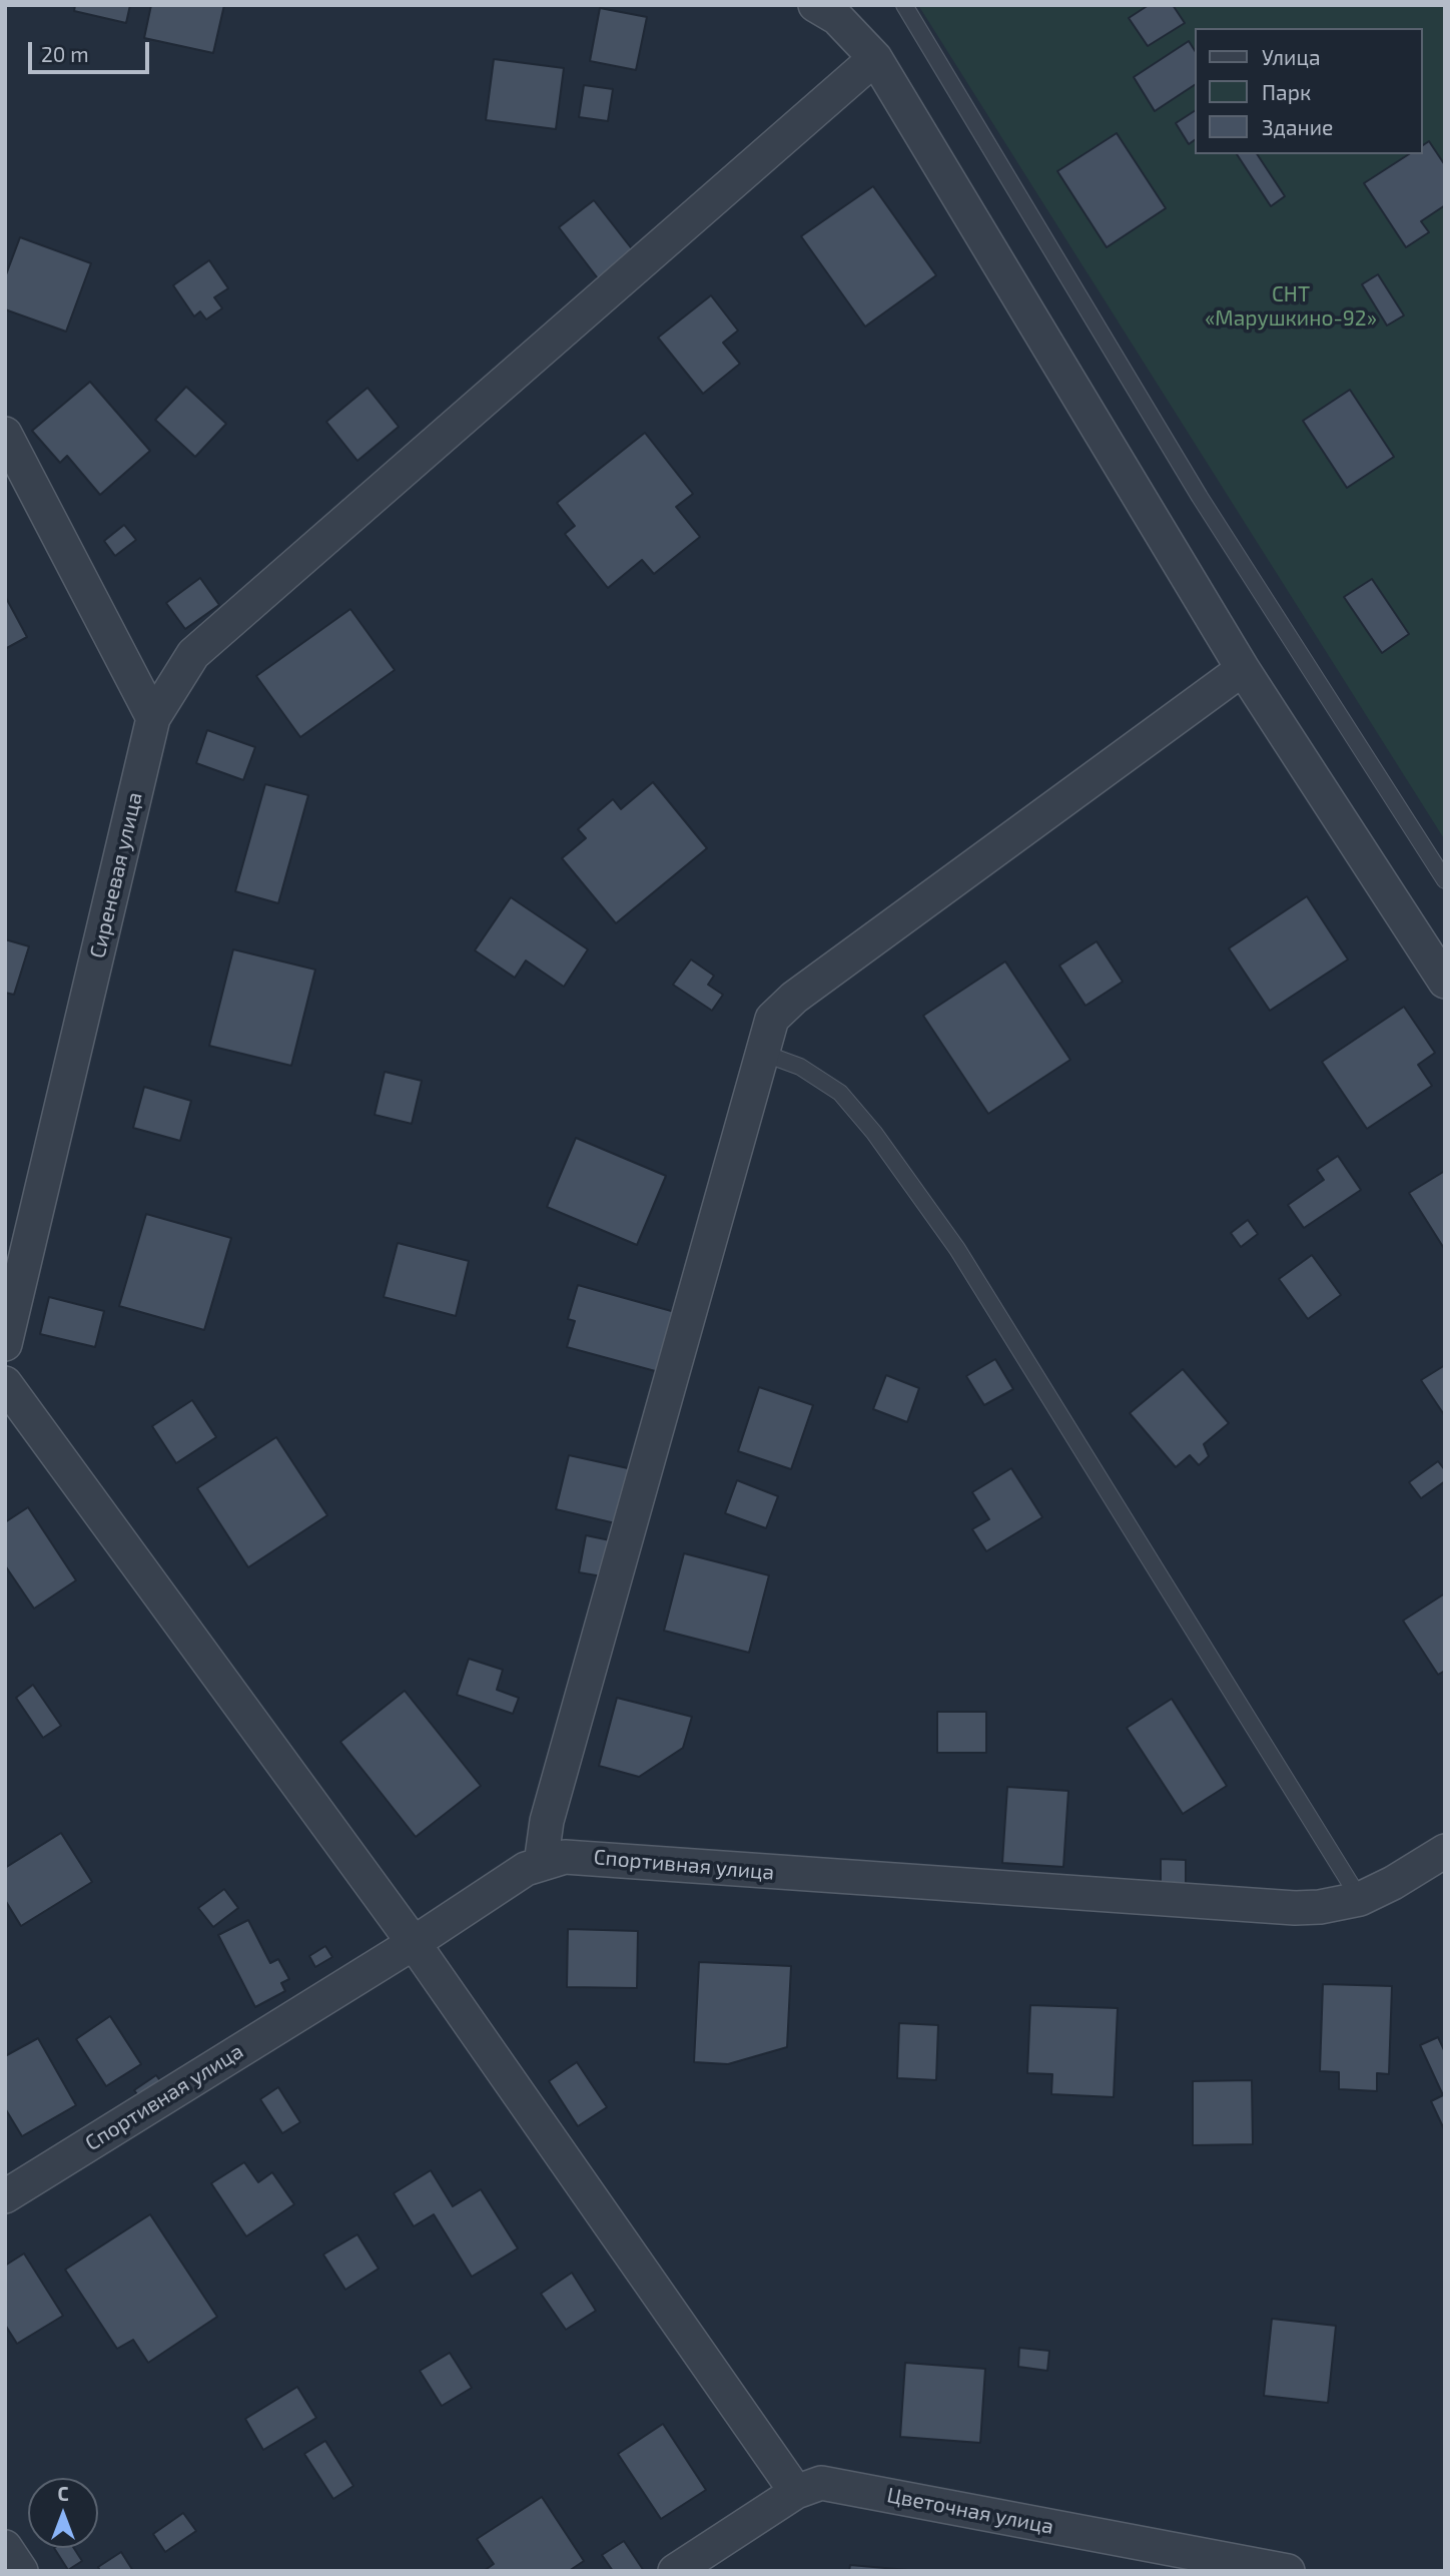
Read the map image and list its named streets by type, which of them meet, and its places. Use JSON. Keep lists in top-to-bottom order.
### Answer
{
  "streets": {
    "street": ["Сиреневая улица", "Спортивная улица", "Цветочная улица"]
  },
  "parks": ["СНТ «Марушкино-92»"],
  "legend": ["Улица", "Парк", "Здание"],
  "scale_bar": "20 m",
  "north": "top"
}
